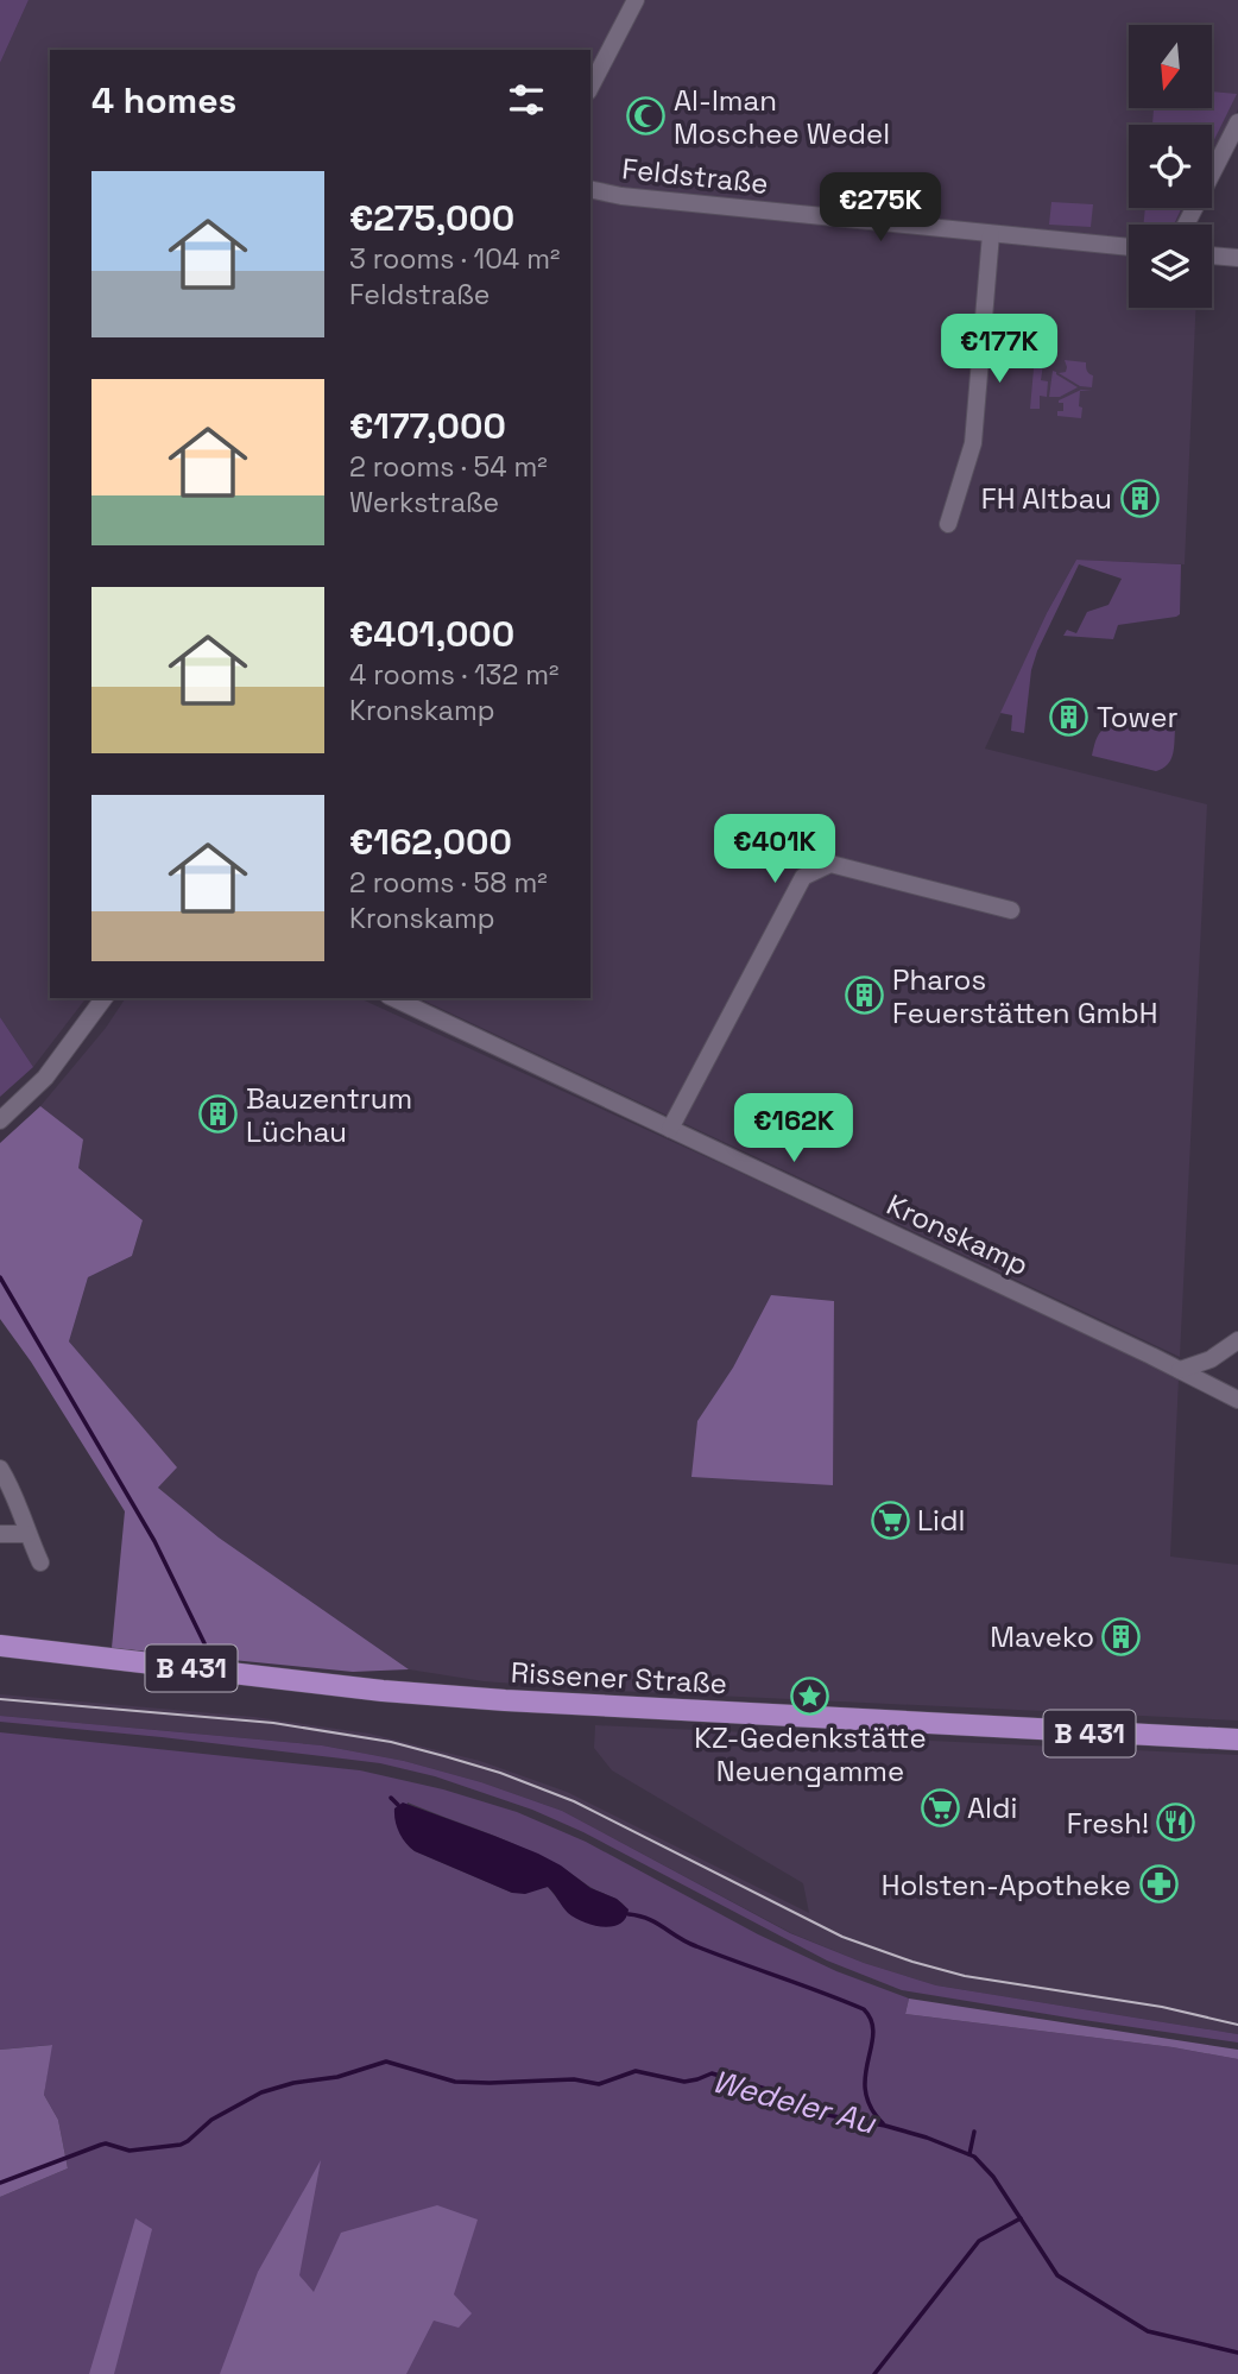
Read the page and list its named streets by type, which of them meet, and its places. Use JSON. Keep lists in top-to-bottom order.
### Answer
{
  "streets": {
    "main road": ["B 431", "Rissener Straße"],
    "street": ["Feldstraße", "Kronskamp"]
  },
  "water": ["Wedeler Au"],
  "places": {
    "mosque": ["Al-Iman Moschee Wedel"],
    "building": [
      "FH Altbau",
      "Tower",
      "Pharos Feuerstätten GmbH",
      "Bauzentrum Lüchau",
      "Maveko"
    ],
    "supermarket": ["Lidl", "Aldi"],
    "place": ["KZ-Gedenkstätte Neuengamme"],
    "restaurant": ["Fresh!"],
    "pharmacy": ["Holsten-Apotheke"]
  },
  "north": "bottom",
  "page": {
    "heading": "4 homes",
    "list": [
      {
        "name": "€275,000",
        "note": "3 rooms · 104 m² · Feldstraße"
      },
      {
        "name": "€177,000",
        "note": "2 rooms · 54 m² · Werkstraße"
      },
      {
        "name": "€401,000",
        "note": "4 rooms · 132 m² · Kronskamp"
      },
      {
        "name": "€162,000",
        "note": "2 rooms · 58 m² · Kronskamp"
      }
    ],
    "price": [
      "€275K",
      "€177K",
      "€401K",
      "€162K"
    ]
  }
}
